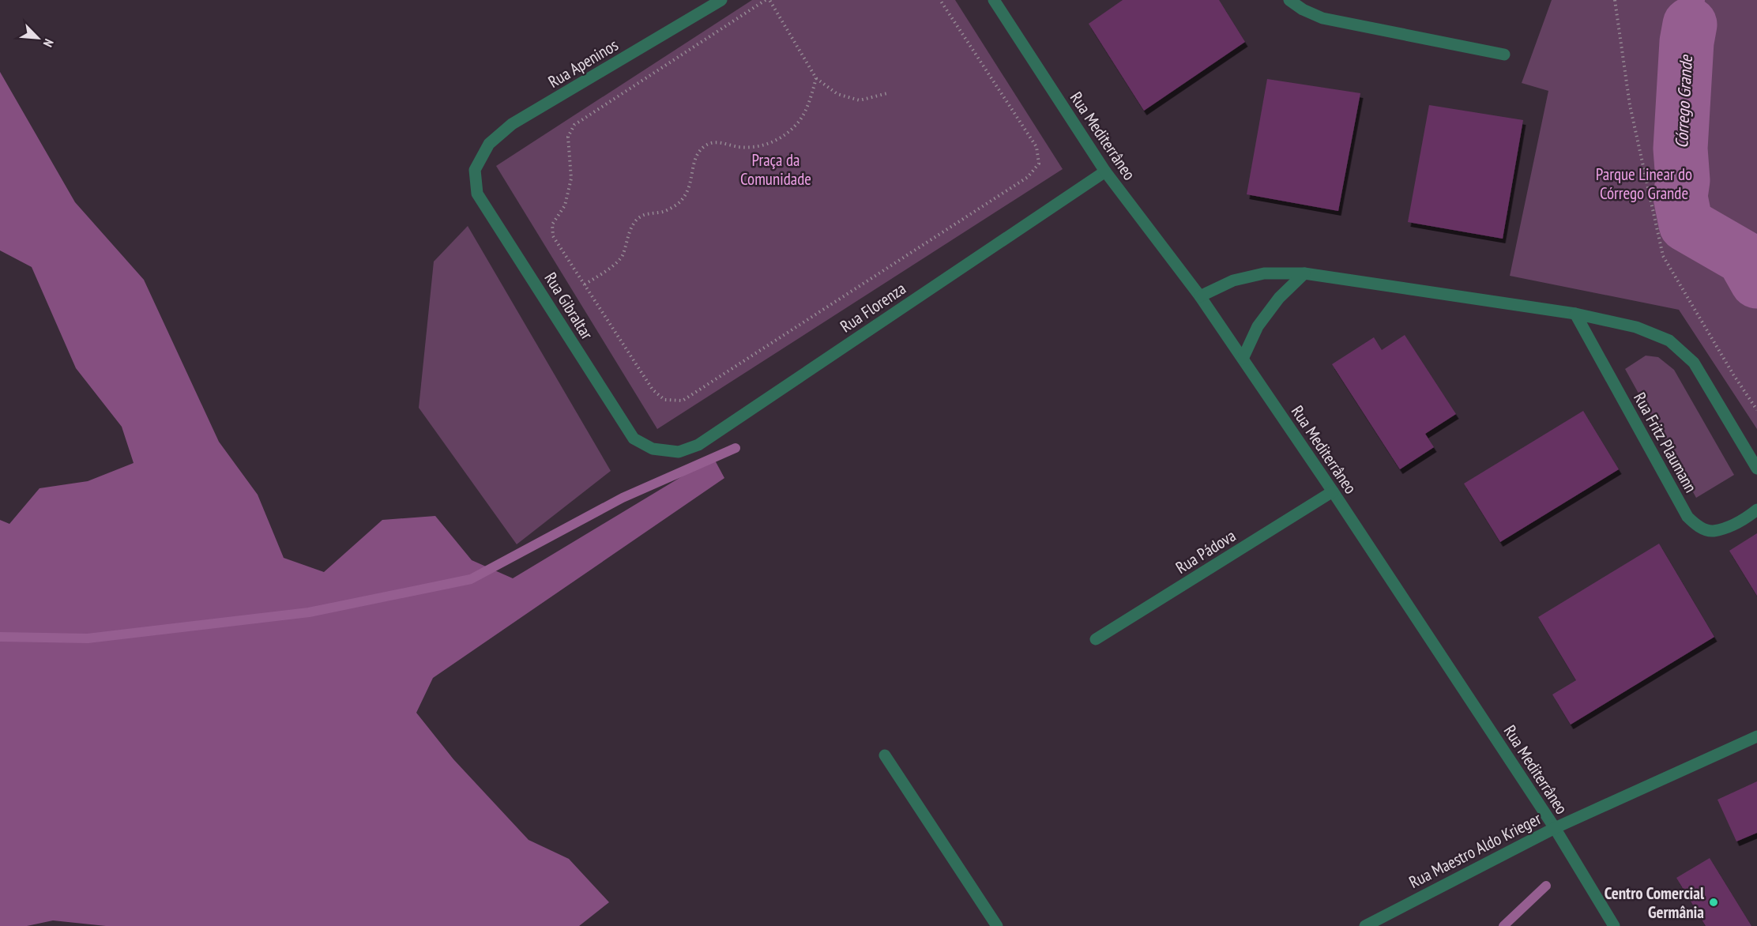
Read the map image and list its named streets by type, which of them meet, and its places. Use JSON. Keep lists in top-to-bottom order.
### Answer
{
  "streets": {
    "street": [
      "Rua Apeninos",
      "Rua Mediterrâneo",
      "Rua Gibraltar",
      "Rua Florenza",
      "Rua Fritz Plaumann",
      "Rua Pádova",
      "Rua Maestro Aldo Krieger"
    ]
  },
  "crossings": [
    ["Rua Apeninos", "Rua Gibraltar"],
    ["Rua Mediterrâneo", "Rua Florenza"],
    ["Rua Mediterrâneo", "Rua Pádova"],
    ["Rua Mediterrâneo", "Rua Maestro Aldo Krieger"],
    ["Rua Gibraltar", "Rua Florenza"]
  ],
  "water": ["Córrego Grande"],
  "parks": ["Praça da Comunidade", "Parque Linear do Córrego Grande"],
  "places": ["Centro Comercial Germânia"],
  "north": "bottom right"
}
